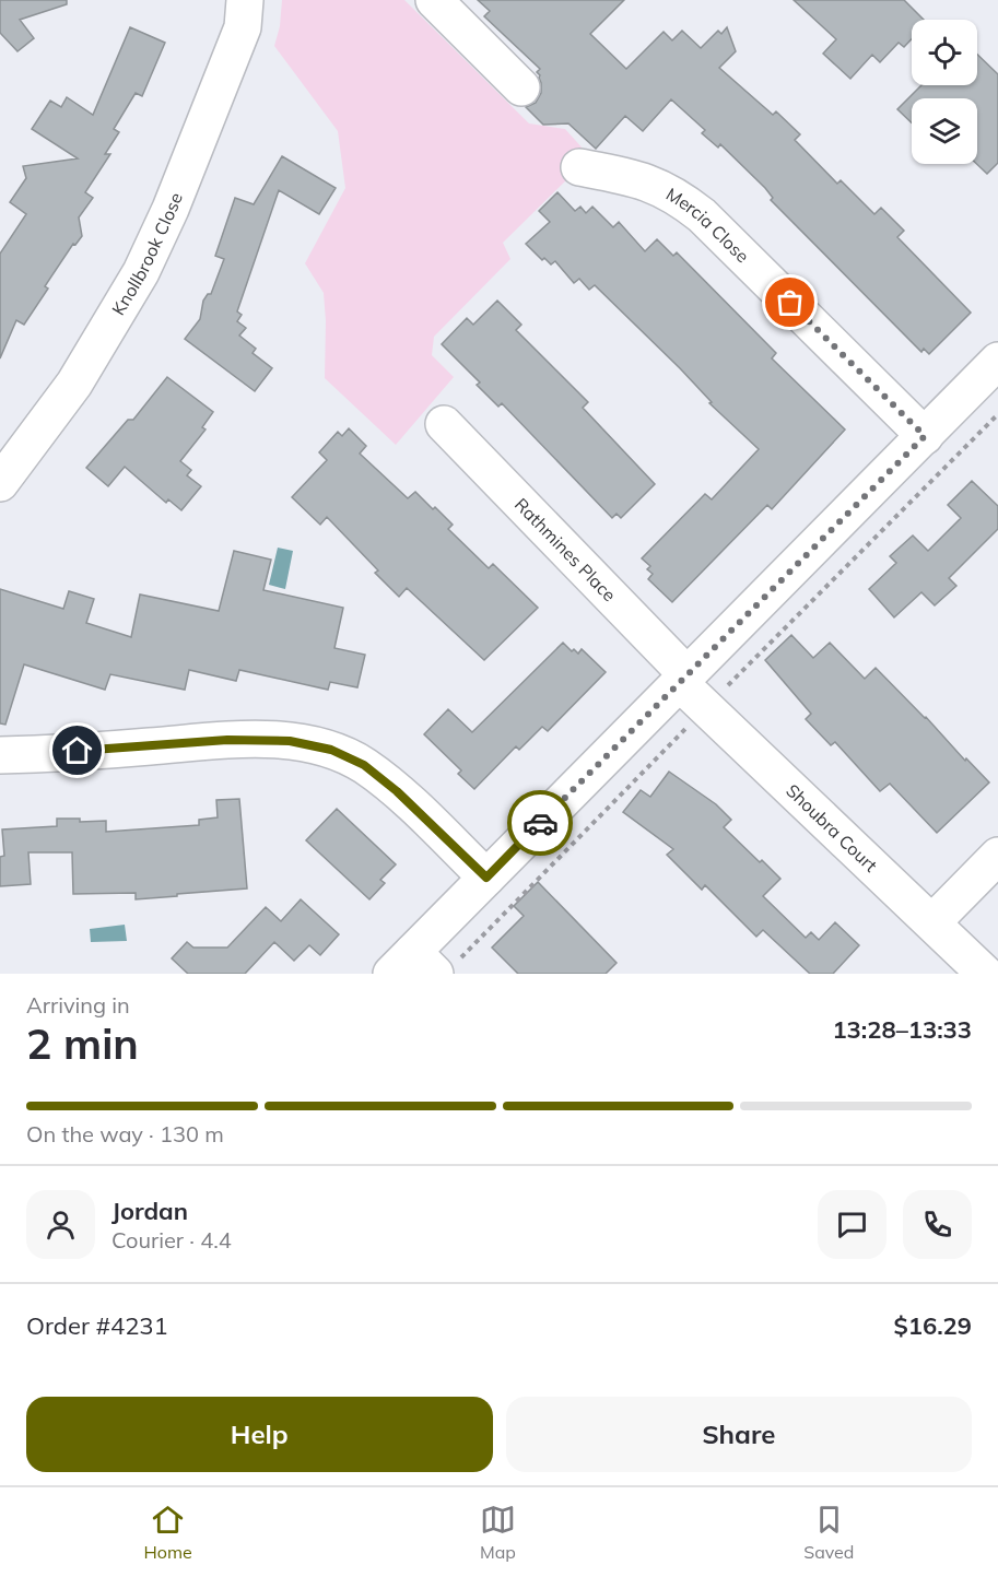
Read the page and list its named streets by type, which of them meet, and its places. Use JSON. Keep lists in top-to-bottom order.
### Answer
{
  "streets": {
    "street": [
      "Mercia Close",
      "Knollbrook Close",
      "Rathmines Place",
      "Shoubra Court"
    ]
  },
  "crossings": [
    ["Rathmines Place", "Shoubra Court"]
  ],
  "page": {
    "heading": ["2 min", "Arriving in", "13:28–13:33"],
    "panel": [
      "Jordan",
      "Courier · 4.4",
      "Order #4231",
      "$16.29"
    ],
    "bar": "On the way · 130 m",
    "buttons": ["Help", "Share"],
    "tabs": ["Home", "Map", "Saved"]
  }
}
